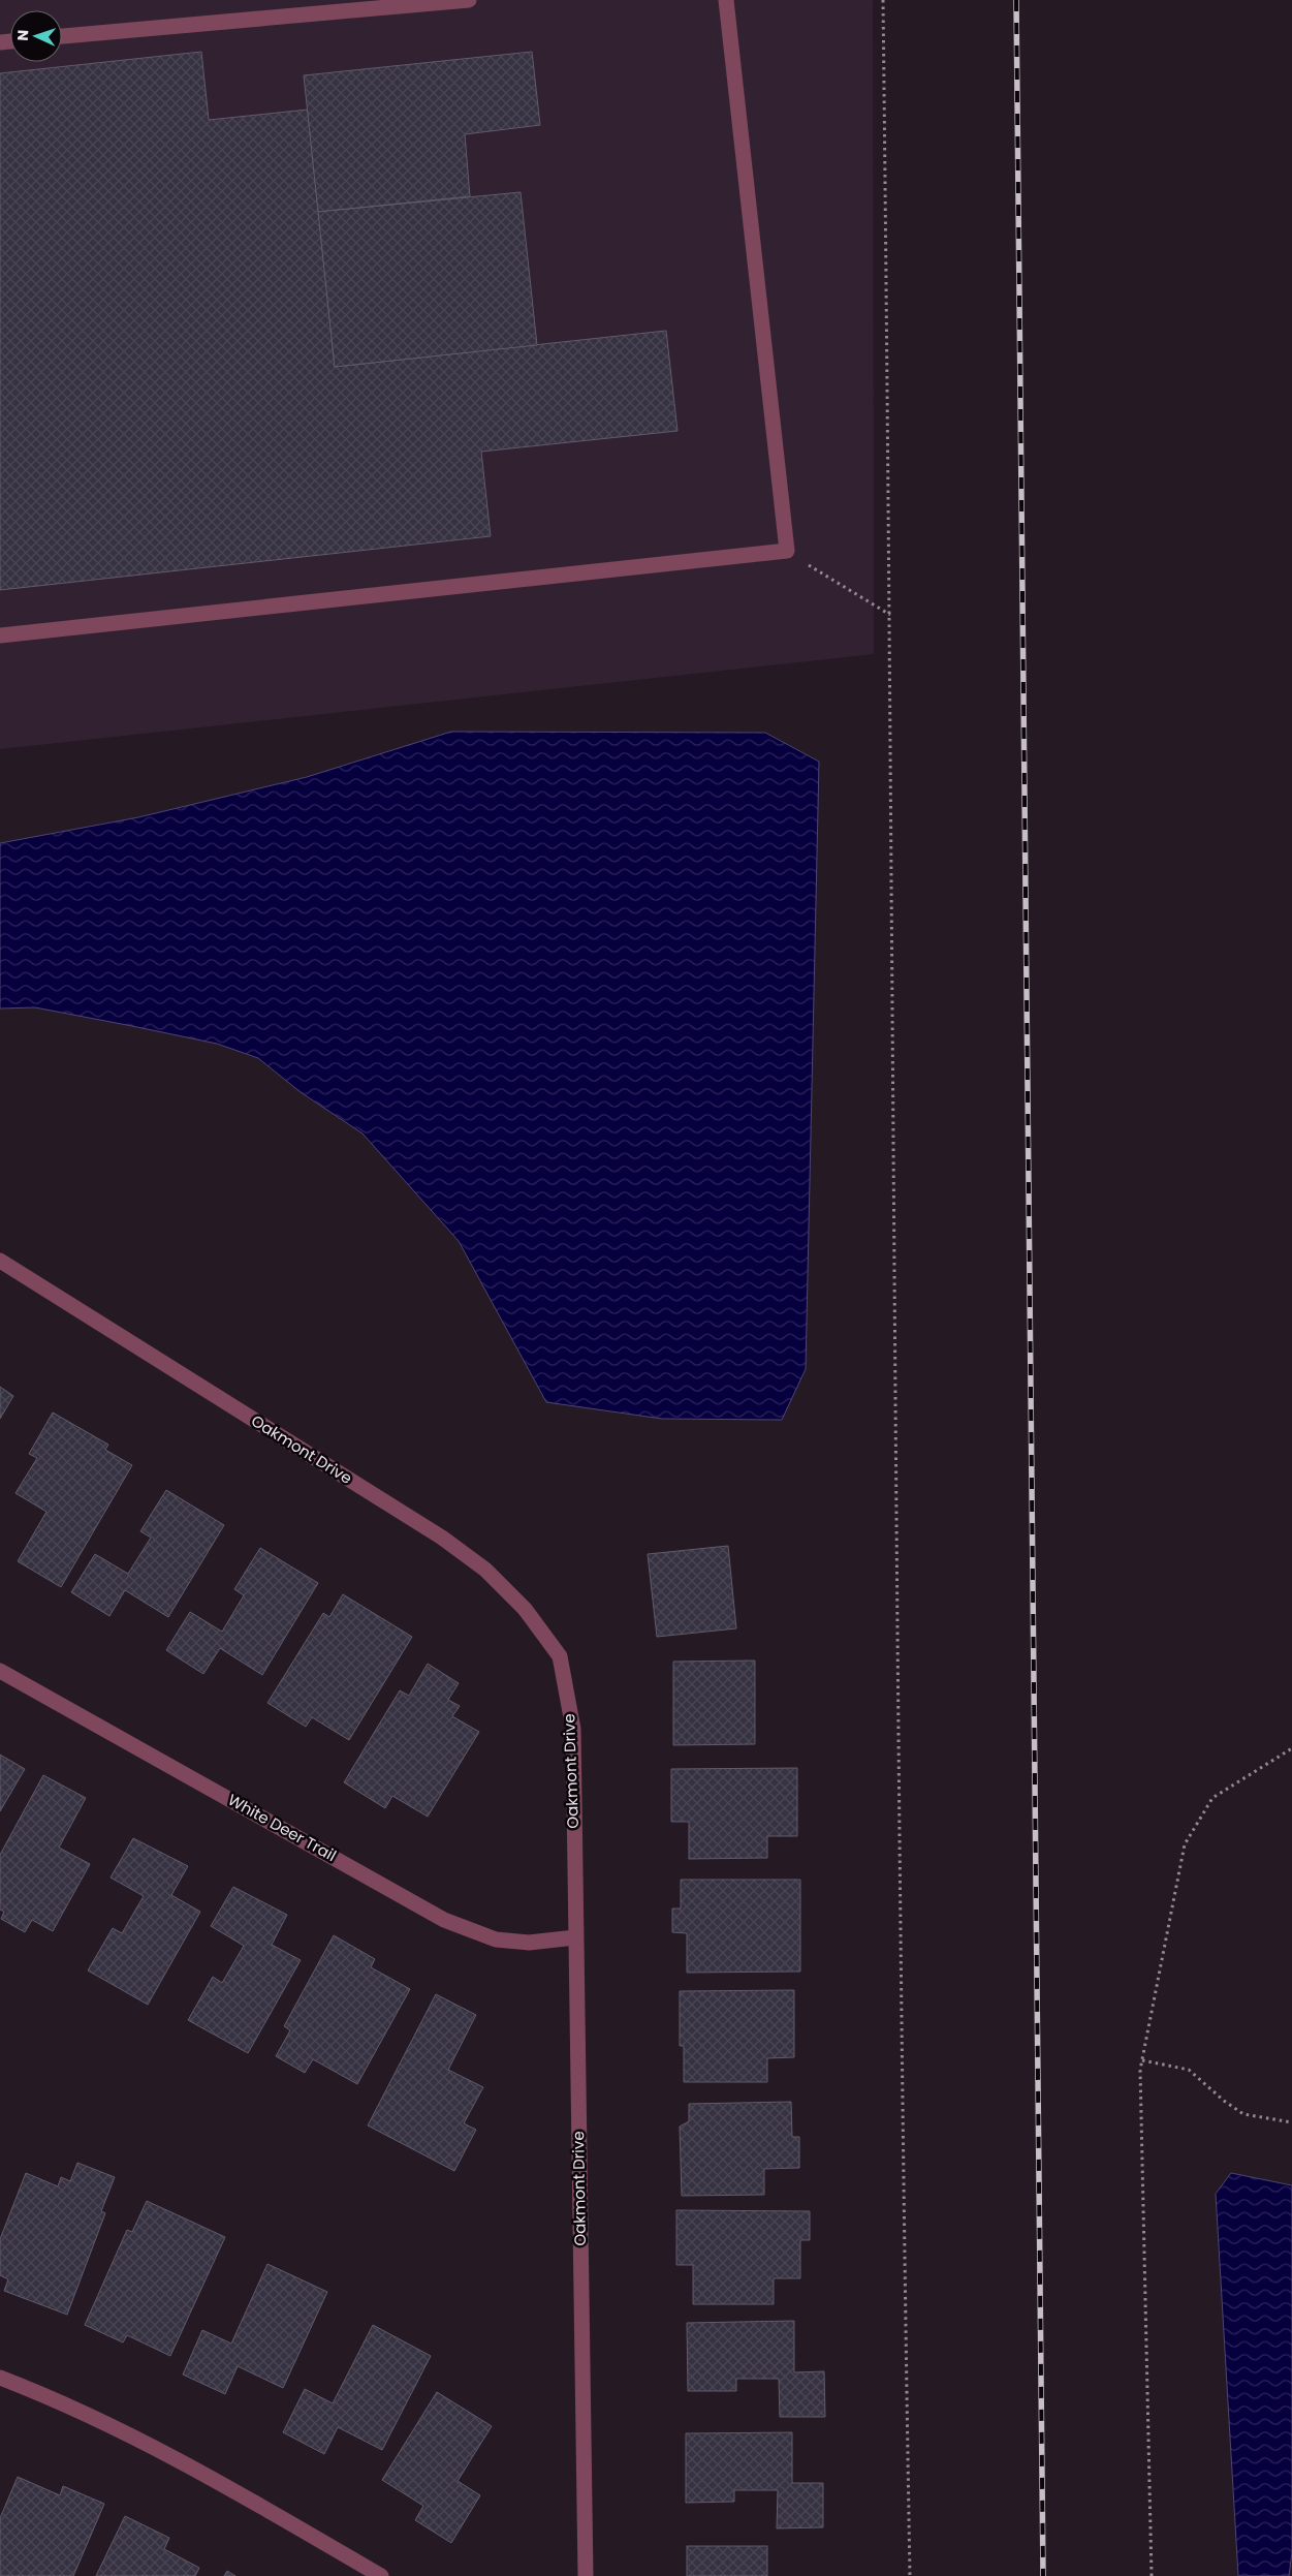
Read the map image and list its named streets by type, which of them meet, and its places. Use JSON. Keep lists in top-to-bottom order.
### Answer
{
  "streets": {
    "street": ["Oakmont Drive", "White Deer Trail"]
  },
  "crossings": [
    ["Oakmont Drive", "White Deer Trail"]
  ],
  "north": "left"
}
